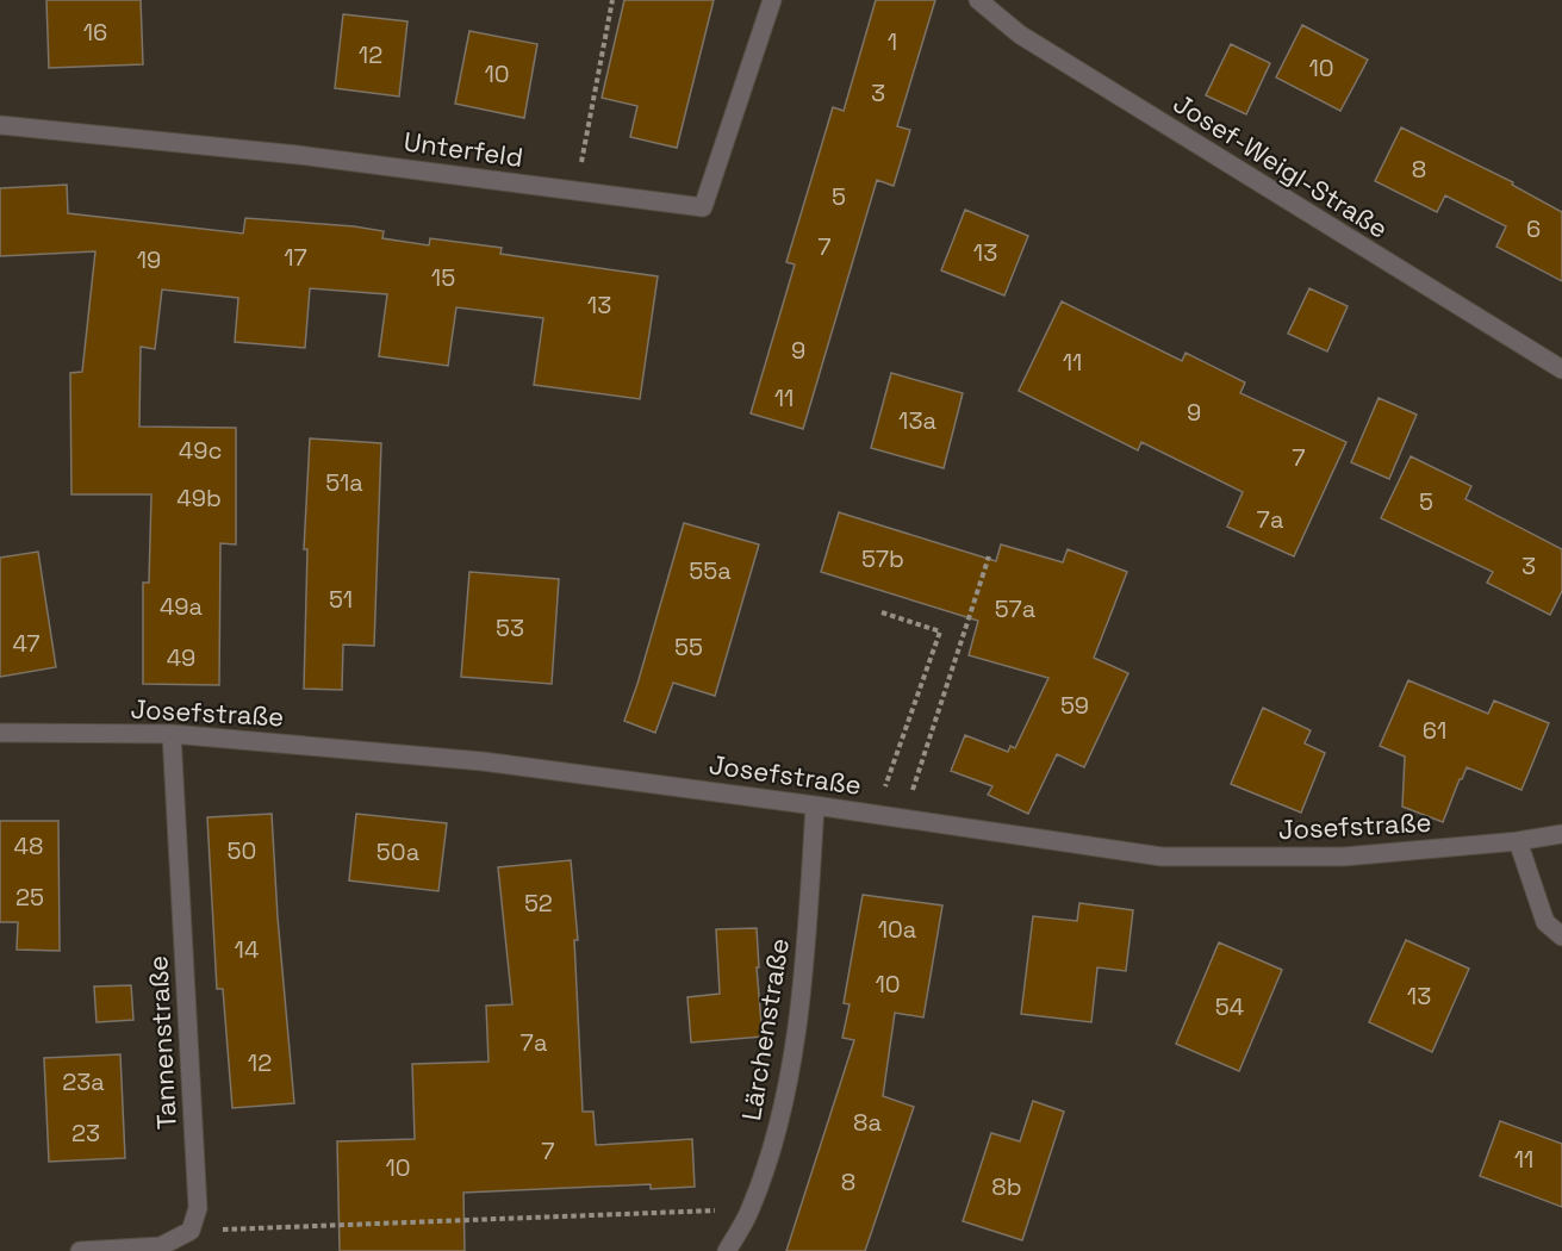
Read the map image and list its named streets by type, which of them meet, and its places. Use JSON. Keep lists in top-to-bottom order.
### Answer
{
  "streets": {
    "street": [
      "Unterfeld",
      "Josef-Weigl-Straße",
      "Josefstraße",
      "Lärchenstraße",
      "Tannenstraße"
    ]
  },
  "crossings": [
    ["Josefstraße", "Lärchenstraße"],
    ["Josefstraße", "Tannenstraße"]
  ],
  "house_numbers": [
    "16",
    "1",
    "12",
    "10",
    "10",
    "3",
    "8",
    "5",
    "6",
    "7",
    "13",
    "17",
    "19",
    "15",
    "13",
    "9",
    "11",
    "11",
    "9",
    "13a",
    "49c",
    "7",
    "51a",
    "49b",
    "5",
    "7a",
    "57b",
    "3",
    "55a",
    "51",
    "49a",
    "57a",
    "53",
    "47",
    "55",
    "49",
    "59",
    "61",
    "48",
    "50",
    "50a",
    "25",
    "52",
    "10a",
    "14",
    "10",
    "13",
    "54",
    "7a",
    "12",
    "23a",
    "8a",
    "23",
    "7",
    "11",
    "10",
    "8",
    "8b"
  ]
}
